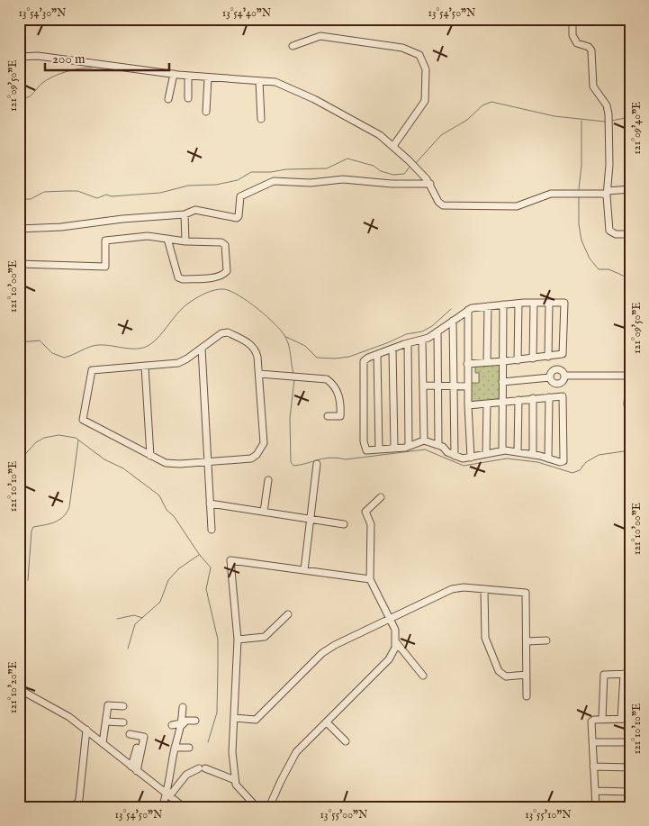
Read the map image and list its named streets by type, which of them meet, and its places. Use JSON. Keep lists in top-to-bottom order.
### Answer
{
  "scale_bar": "200 m",
  "coordinates": [
    "13°54'30\"N",
    "13°54'40\"N",
    "13°54'50\"N",
    "121°09'50\"E",
    "121°09'40\"E",
    "121°10'00\"E",
    "121°10'10\"E",
    "121°10'20\"E",
    "13°55'00\"N",
    "13°55'10\"N"
  ]
}
